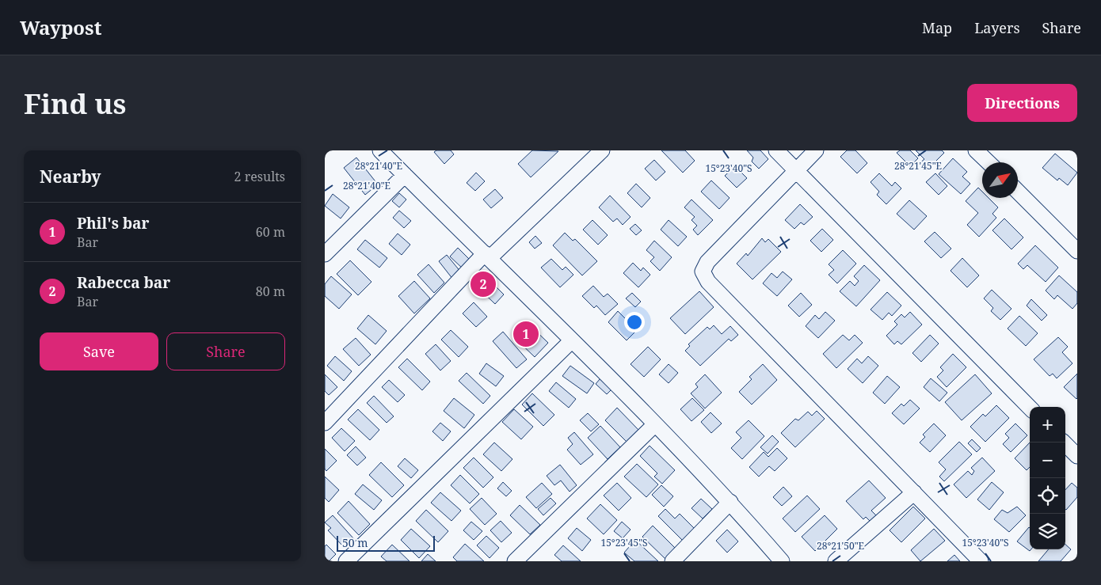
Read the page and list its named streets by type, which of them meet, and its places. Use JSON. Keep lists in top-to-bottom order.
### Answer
{
  "scale_bar": "50 m",
  "north": "top right",
  "page": {
    "header": "Waypost",
    "nav": ["Map", "Layers", "Share"],
    "buttons": [
      "Directions",
      ["Save", "Share"]
    ],
    "title": "Find us",
    "heading": ["Nearby", "2 results"],
    "list": [
      {
        "mark": "1",
        "name": "Phil's bar",
        "note": "Bar",
        "value": "60 m"
      },
      {
        "mark": "2",
        "name": "Rabecca bar",
        "note": "Bar",
        "value": "80 m"
      }
    ],
    "pins": ["2", "1"],
    "map_buttons": ["+", "−"],
    "scale": "50 m"
  },
  "coordinates": [
    "28°21'40\"E",
    "28°21'45\"E",
    "15°23'40\"S",
    "15°23'45\"S",
    "28°21'50\"E"
  ]
}
